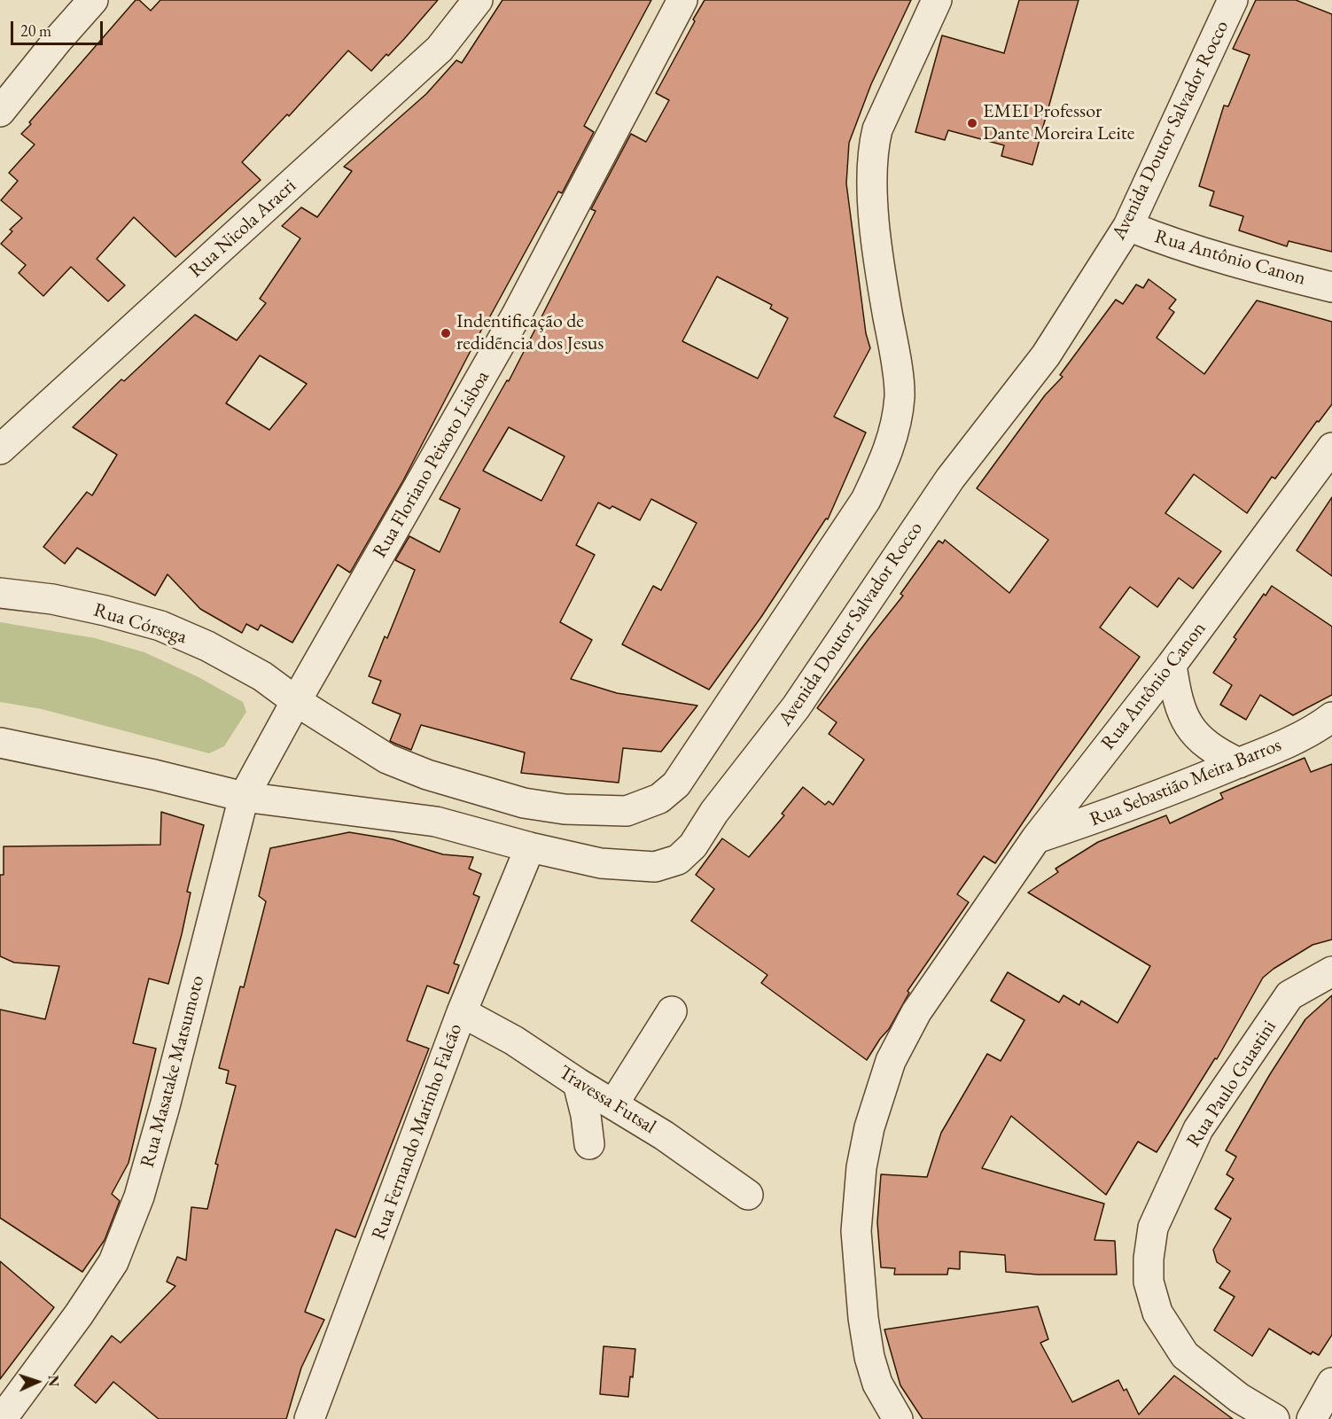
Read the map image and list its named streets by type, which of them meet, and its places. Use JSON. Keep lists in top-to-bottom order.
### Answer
{
  "streets": {
    "street": [
      "Avenida Doutor Salvador Rocco",
      "Rua Nicola Aracri",
      "Rua Antônio Canon",
      "Rua Floriano Peixoto Lisboa",
      "Rua Córsega",
      "Rua Sebastião Meira Barros",
      "Rua Masatake Matsumoto",
      "Rua Paulo Guastini",
      "Travessa Futsal",
      "Rua Fernando Marinho Falcão"
    ]
  },
  "crossings": [
    ["Avenida Doutor Salvador Rocco", "Rua Antônio Canon"],
    ["Avenida Doutor Salvador Rocco", "Rua Masatake Matsumoto"],
    ["Avenida Doutor Salvador Rocco", "Rua Fernando Marinho Falcão"],
    ["Rua Antônio Canon", "Rua Sebastião Meira Barros"],
    ["Rua Floriano Peixoto Lisboa", "Rua Córsega"],
    ["Rua Floriano Peixoto Lisboa", "Rua Masatake Matsumoto"],
    ["Rua Córsega", "Rua Masatake Matsumoto"],
    ["Travessa Futsal", "Rua Fernando Marinho Falcão"]
  ],
  "places": ["EMEI Professor Dante Moreira Leite", "Indentificação de redidẽncia dos Jesus"],
  "scale_bar": "20 m",
  "north": "right"
}
